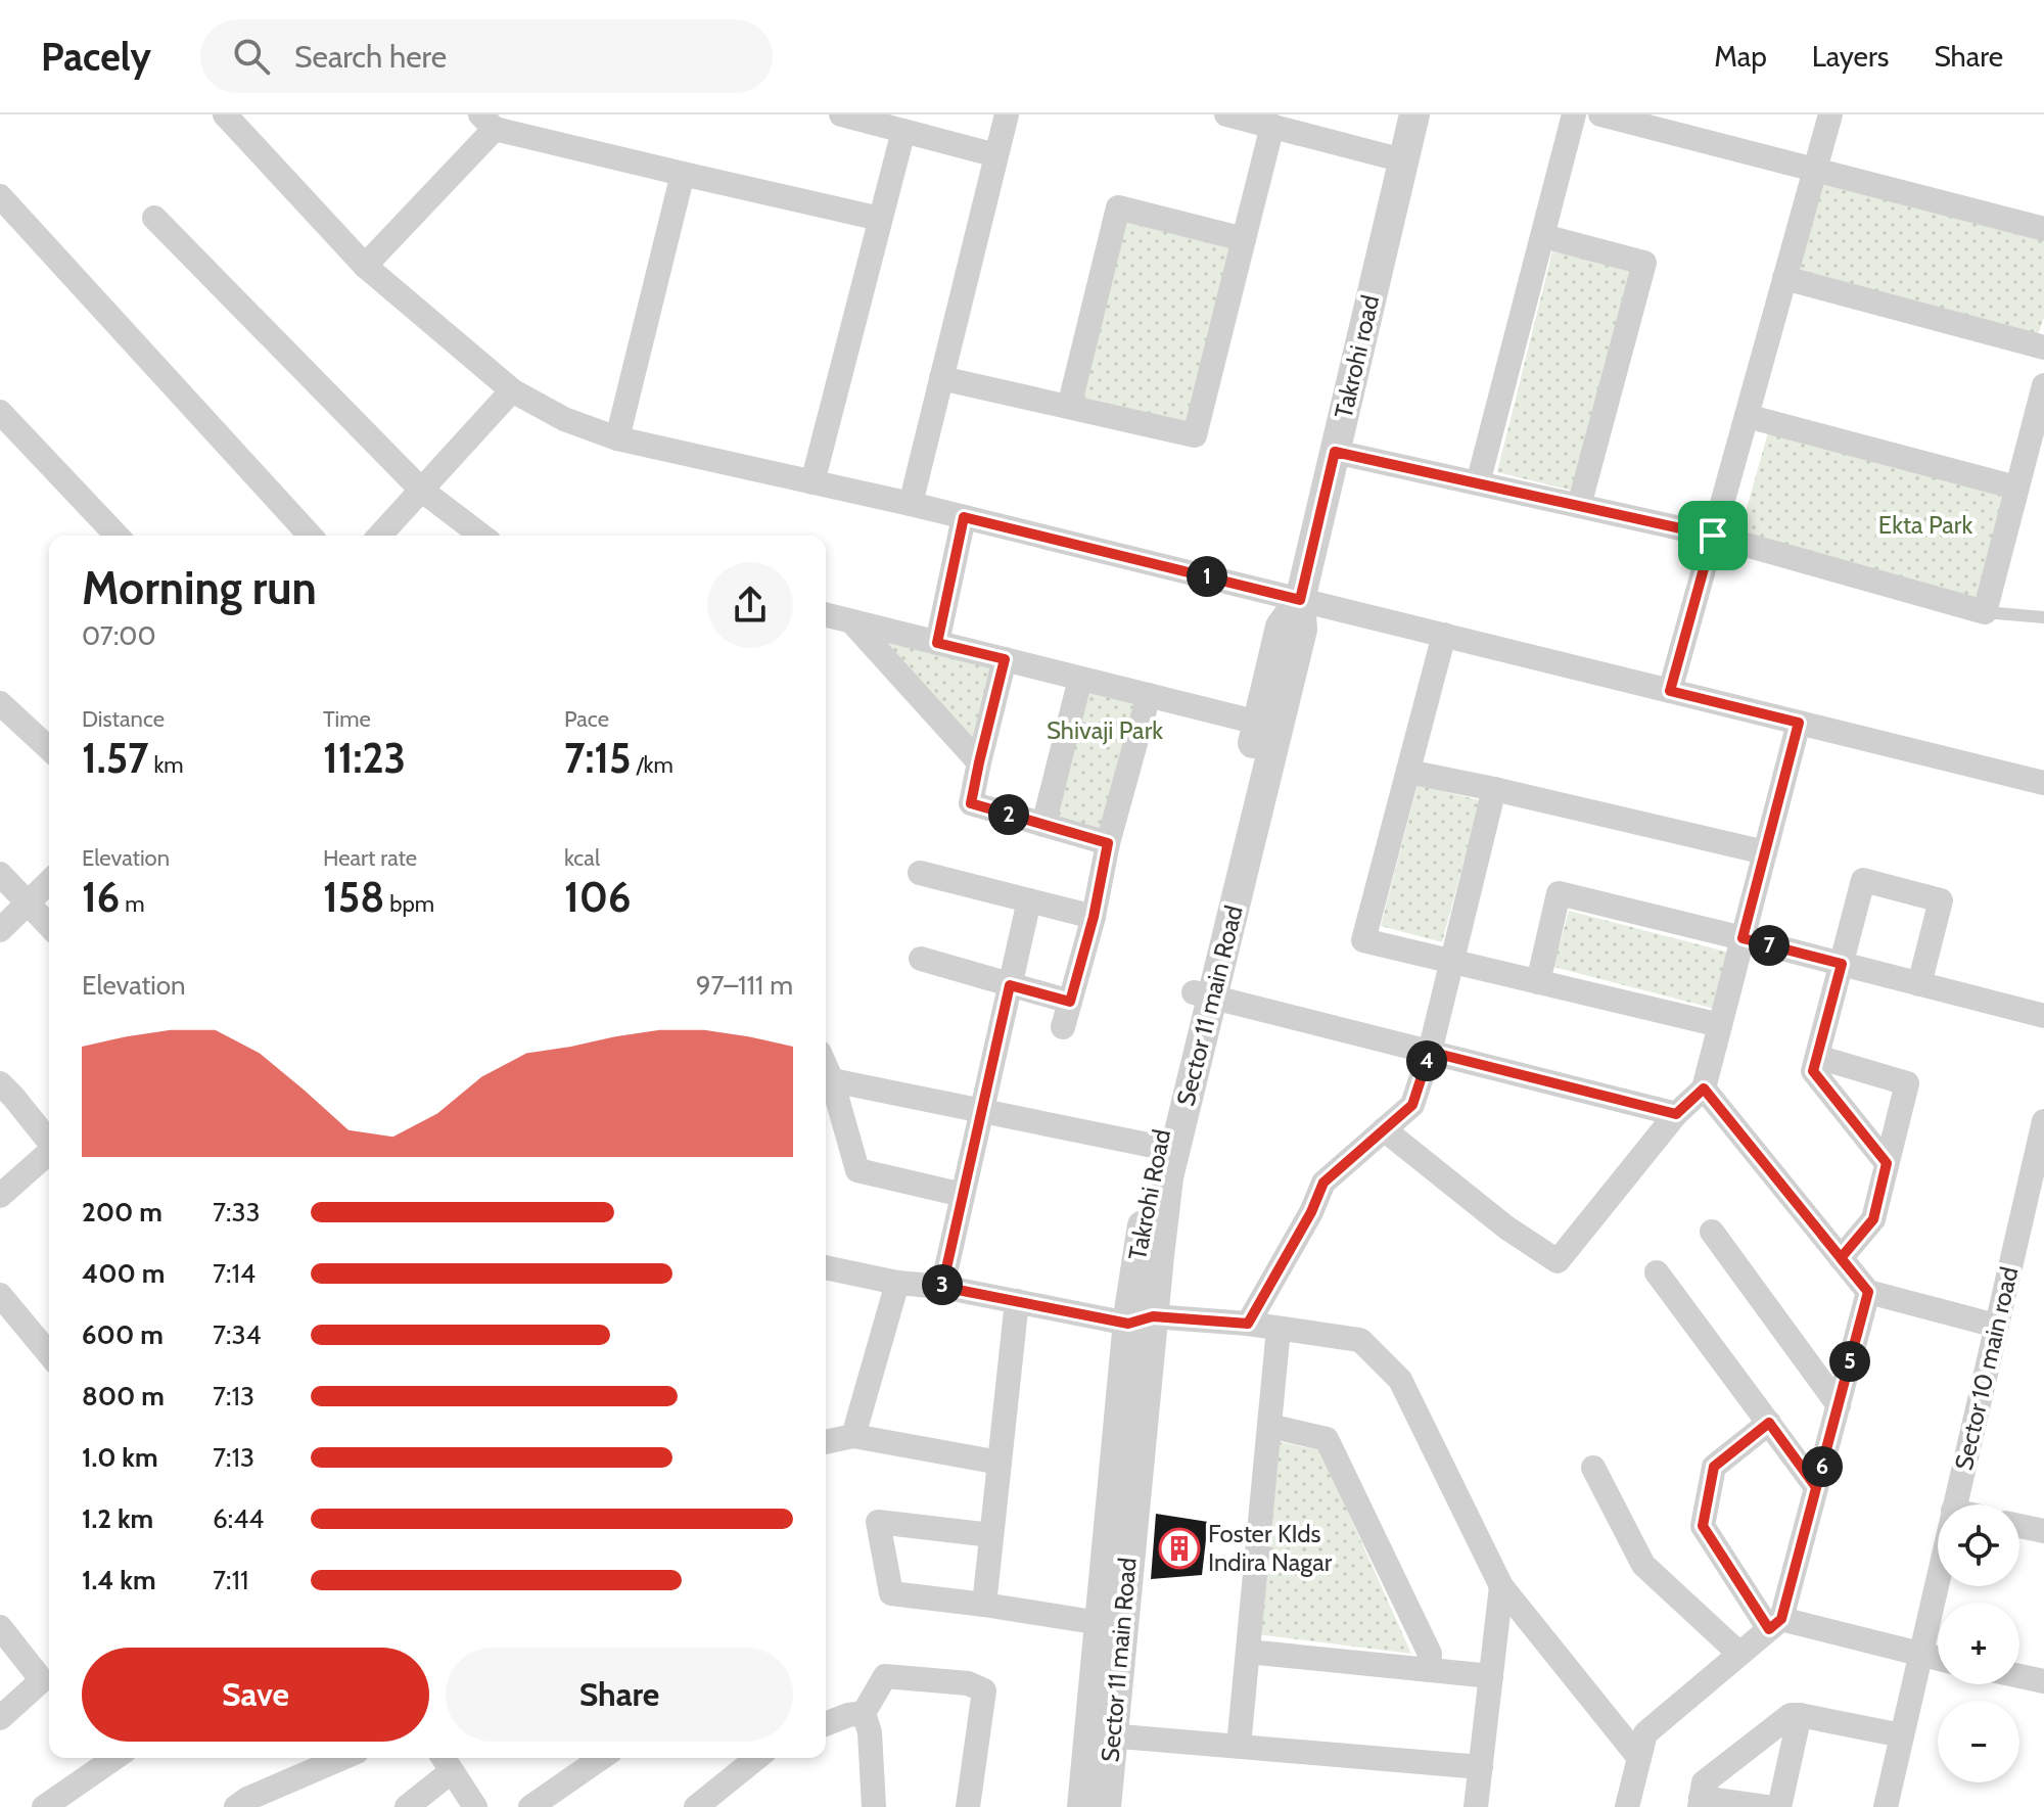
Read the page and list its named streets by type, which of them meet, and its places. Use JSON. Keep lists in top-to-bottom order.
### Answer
{
  "streets": {
    "street": [
      "Takrohi road",
      "Sector 11 main Road",
      "Takrohi Road",
      "Sector 10 main road"
    ]
  },
  "crossings": [
    ["Takrohi road", "Sector 11 main Road"],
    ["Takrohi road", "Takrohi Road"],
    ["Sector 11 main Road", "Takrohi Road"]
  ],
  "parks": ["Ekta Park", "Shivaji Park"],
  "places": {
    "building": ["Foster KIds Indira Nagar"]
  },
  "page": {
    "header": "Pacely",
    "search": "Search here",
    "nav": ["Map", "Layers", "Share"],
    "heading": ["Morning run", "07:00"],
    "pins": [
      "1",
      "2",
      "7",
      "4",
      "3",
      "5",
      "6"
    ],
    "stats": [
      ["Distance", "1.57 km"],
      ["Time", "11:23"],
      ["Pace", "7:15 /km"],
      ["Elevation", "16 m"],
      ["Heart rate", "158 bpm"],
      ["kcal", "106"]
    ],
    "chart": ["Elevation", "97–111 m"],
    "list": [
      {
        "name": "200 m",
        "note": "7:33"
      },
      {
        "name": "400 m",
        "note": "7:14"
      },
      {
        "name": "600 m",
        "note": "7:34"
      },
      {
        "name": "800 m",
        "note": "7:13"
      },
      {
        "name": "1.0 km",
        "note": "7:13"
      },
      {
        "name": "1.2 km",
        "note": "6:44"
      },
      {
        "name": "1.4 km",
        "note": "7:11"
      }
    ],
    "map_buttons": ["+", "−"],
    "buttons": ["Save", "Share"]
  }
}
